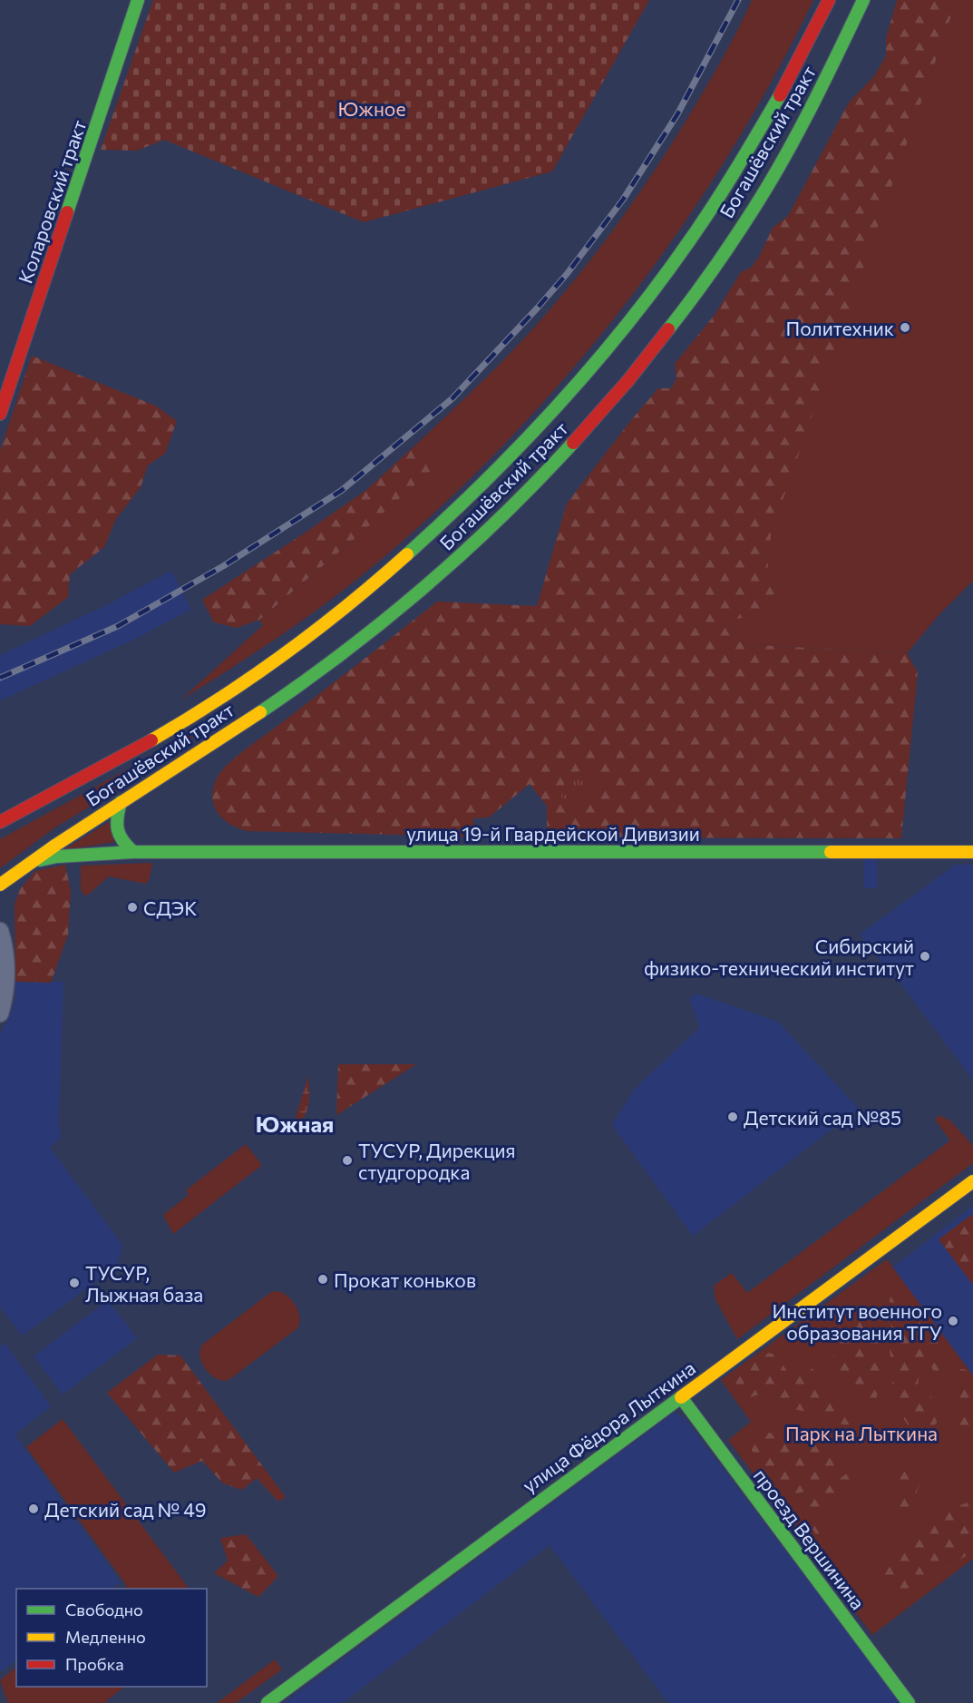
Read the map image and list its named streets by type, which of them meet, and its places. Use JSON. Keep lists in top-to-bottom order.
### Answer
{
  "streets": {
    "main road": [
      "Богашёвский тракт",
      "Коларовский тракт",
      "улица 19-й Гвардейской Дивизии",
      "улица Фёдора Лыткина",
      "проезд Вершинина"
    ]
  },
  "crossings": [
    ["Богашёвский тракт", "улица 19-й Гвардейской Дивизии"],
    ["улица Фёдора Лыткина", "проезд Вершинина"]
  ],
  "districts": ["Южная"],
  "parks": ["Южное", "Парк на Лыткина"],
  "places": [
    "Политехник",
    "СДЭК",
    "Сибирский физико-технический институт",
    "Детский сад №85",
    "ТУСУР, Дирекция студгородка",
    "Прокат коньков",
    "ТУСУР, Лыжная база",
    "Институт военного образования ТГУ",
    "Детский сад № 49"
  ],
  "legend": ["Свободно", "Медленно", "Пробка"]
}
